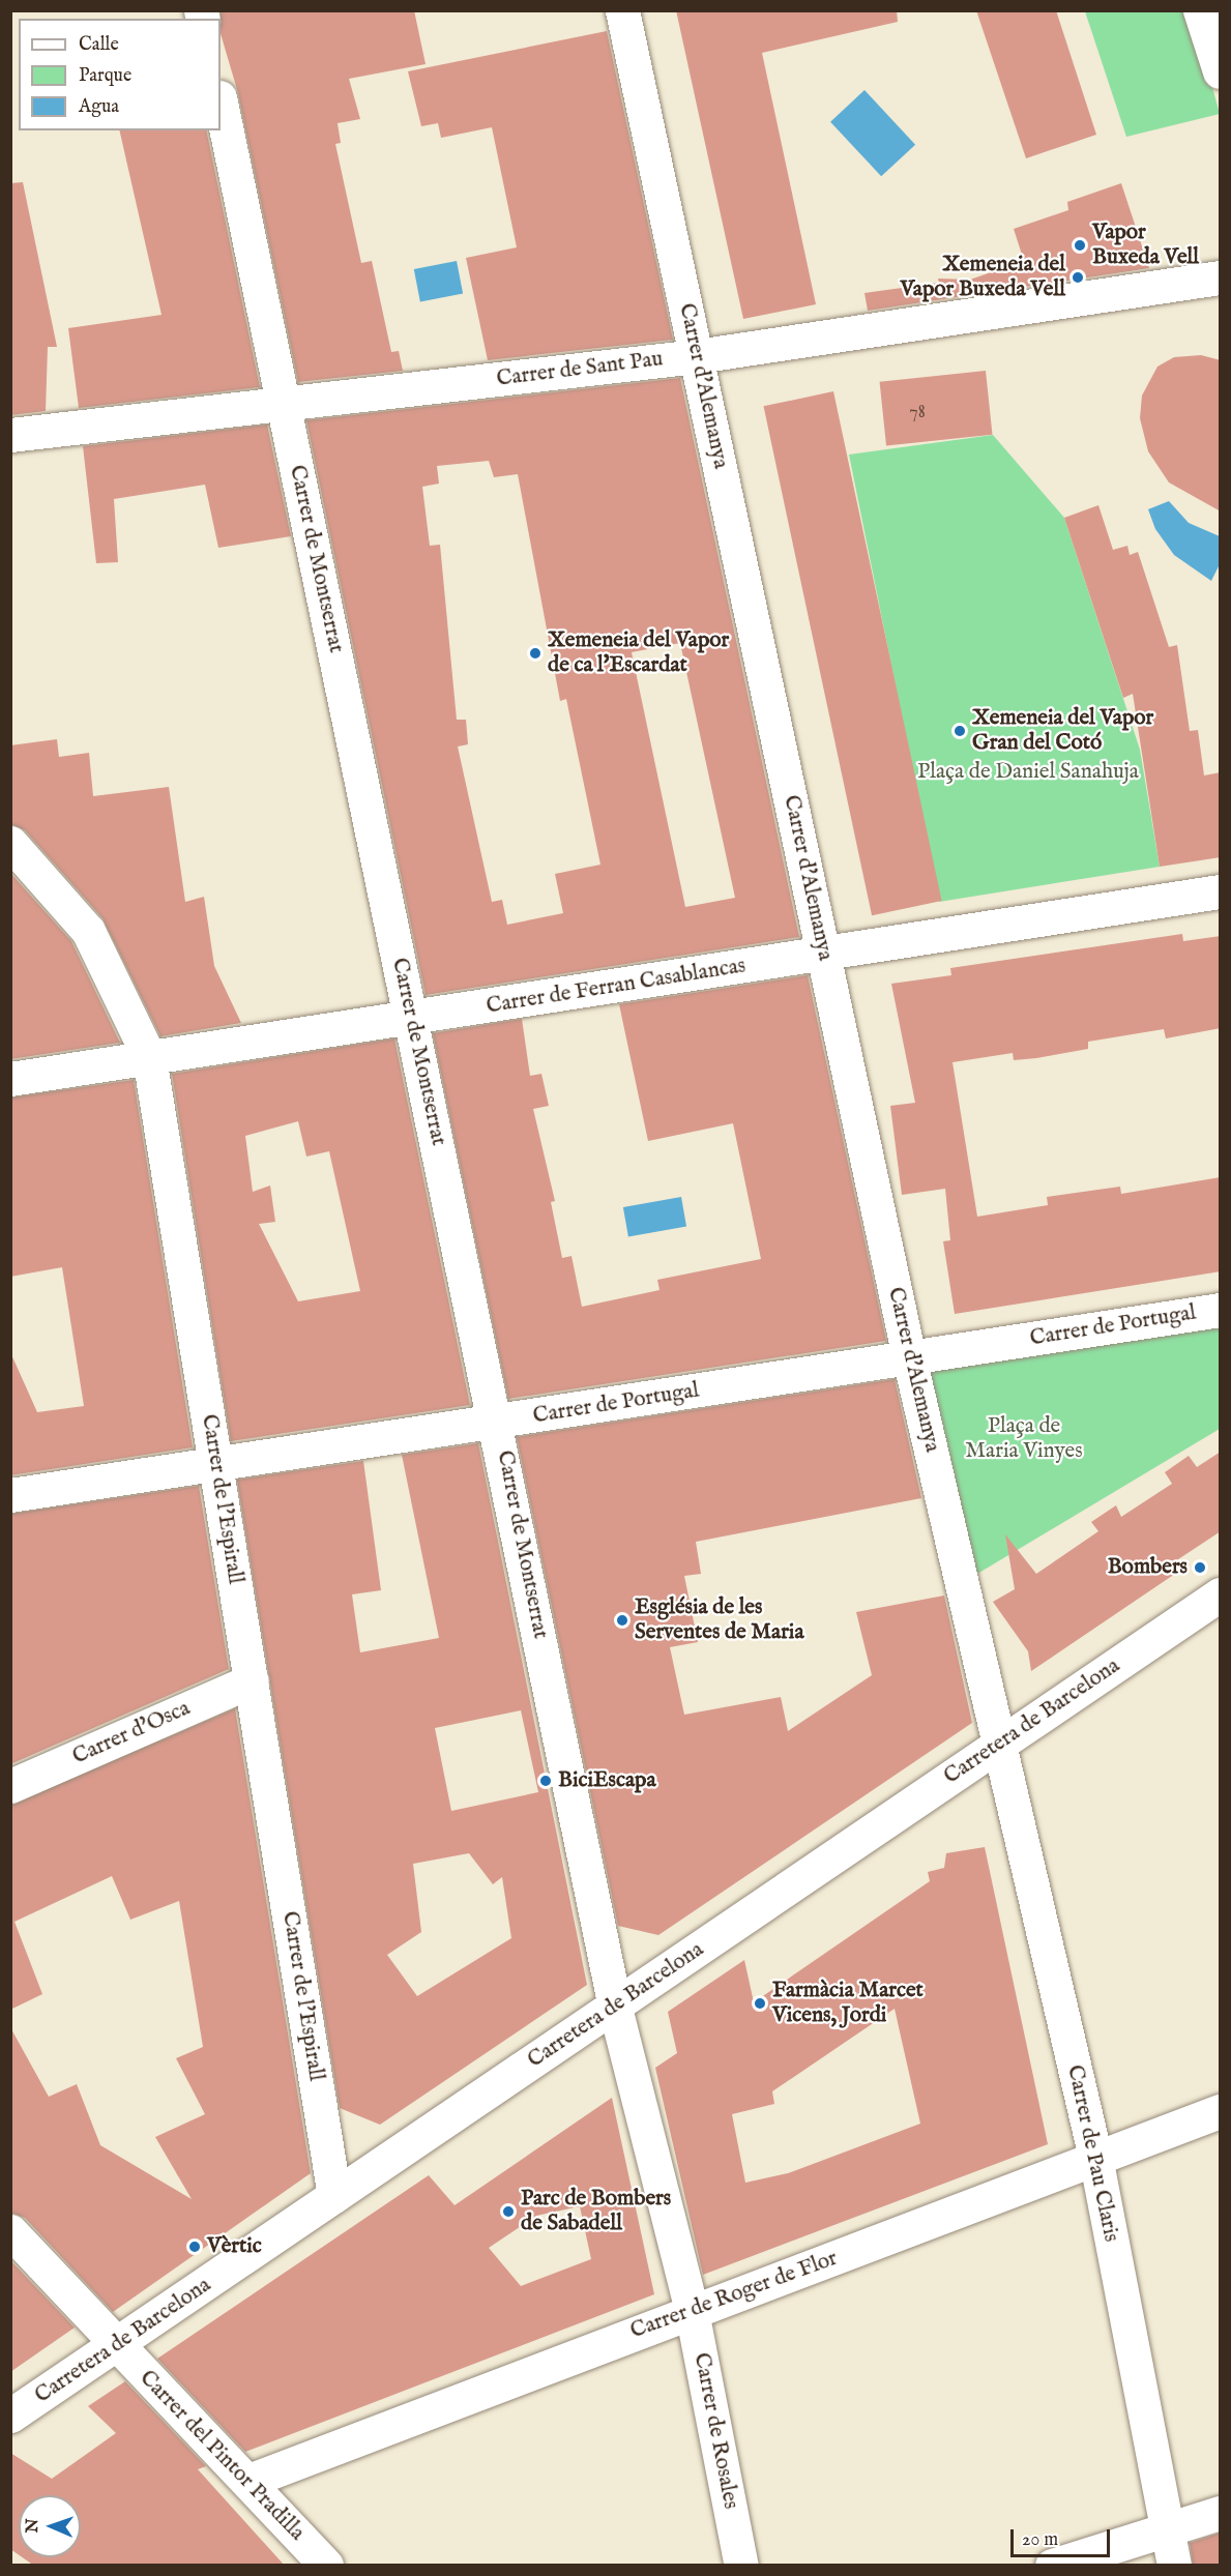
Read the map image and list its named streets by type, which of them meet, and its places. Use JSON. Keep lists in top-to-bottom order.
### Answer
{
  "streets": {
    "street": [
      "Carrer de Sant Pau",
      "Carrer d'Alemanya",
      "Carrer de Montserrat",
      "Carrer de Ferran Casablancas",
      "Carrer de Portugal",
      "Carrer de l'Espirall",
      "Carretera de Barcelona",
      "Carrer d'Osca",
      "Carrer de Pau Claris",
      "Carrer de Roger de Flor",
      "Carrer de Rosales",
      "Carrer del Pintor Pradilla"
    ]
  },
  "crossings": [
    ["Carrer de Sant Pau", "Carrer d'Alemanya"],
    ["Carrer de Sant Pau", "Carrer de Montserrat"],
    ["Carrer d'Alemanya", "Carrer de Ferran Casablancas"],
    ["Carrer d'Alemanya", "Carrer de Portugal"],
    ["Carrer d'Alemanya", "Carretera de Barcelona"],
    ["Carrer d'Alemanya", "Carrer de Pau Claris"],
    ["Carrer de Montserrat", "Carrer de Ferran Casablancas"],
    ["Carrer de Montserrat", "Carrer de Portugal"],
    ["Carrer de Montserrat", "Carretera de Barcelona"],
    ["Carrer de Montserrat", "Carrer de Rosales"],
    ["Carrer de Ferran Casablancas", "Carrer de l'Espirall"],
    ["Carrer de Portugal", "Carrer de l'Espirall"],
    ["Carrer de l'Espirall", "Carretera de Barcelona"],
    ["Carrer de l'Espirall", "Carrer d'Osca"],
    ["Carretera de Barcelona", "Carrer de Pau Claris"],
    ["Carretera de Barcelona", "Carrer de Rosales"],
    ["Carretera de Barcelona", "Carrer del Pintor Pradilla"],
    ["Carrer de Pau Claris", "Carrer de Roger de Flor"],
    ["Carrer de Roger de Flor", "Carrer de Rosales"],
    ["Carrer de Roger de Flor", "Carrer del Pintor Pradilla"]
  ],
  "parks": ["Plaça de Daniel Sanahuja", "Plaça de Maria Vinyes"],
  "places": [
    "Vapor Buxeda Vell",
    "Xemeneia del Vapor Buxeda Vell",
    "Xemeneia del Vapor de ca l'Escardat",
    "Xemeneia del Vapor Gran del Cotó",
    "Bombers",
    "Església de les Serventes de Maria",
    "BiciEscapa",
    "Farmàcia Marcet Vicens, Jordi",
    "Parc de Bombers de Sabadell",
    "Vèrtic"
  ],
  "house_numbers": ["78"],
  "legend": ["Calle", "Parque", "Agua"],
  "scale_bar": "20 m",
  "north": "left"
}
